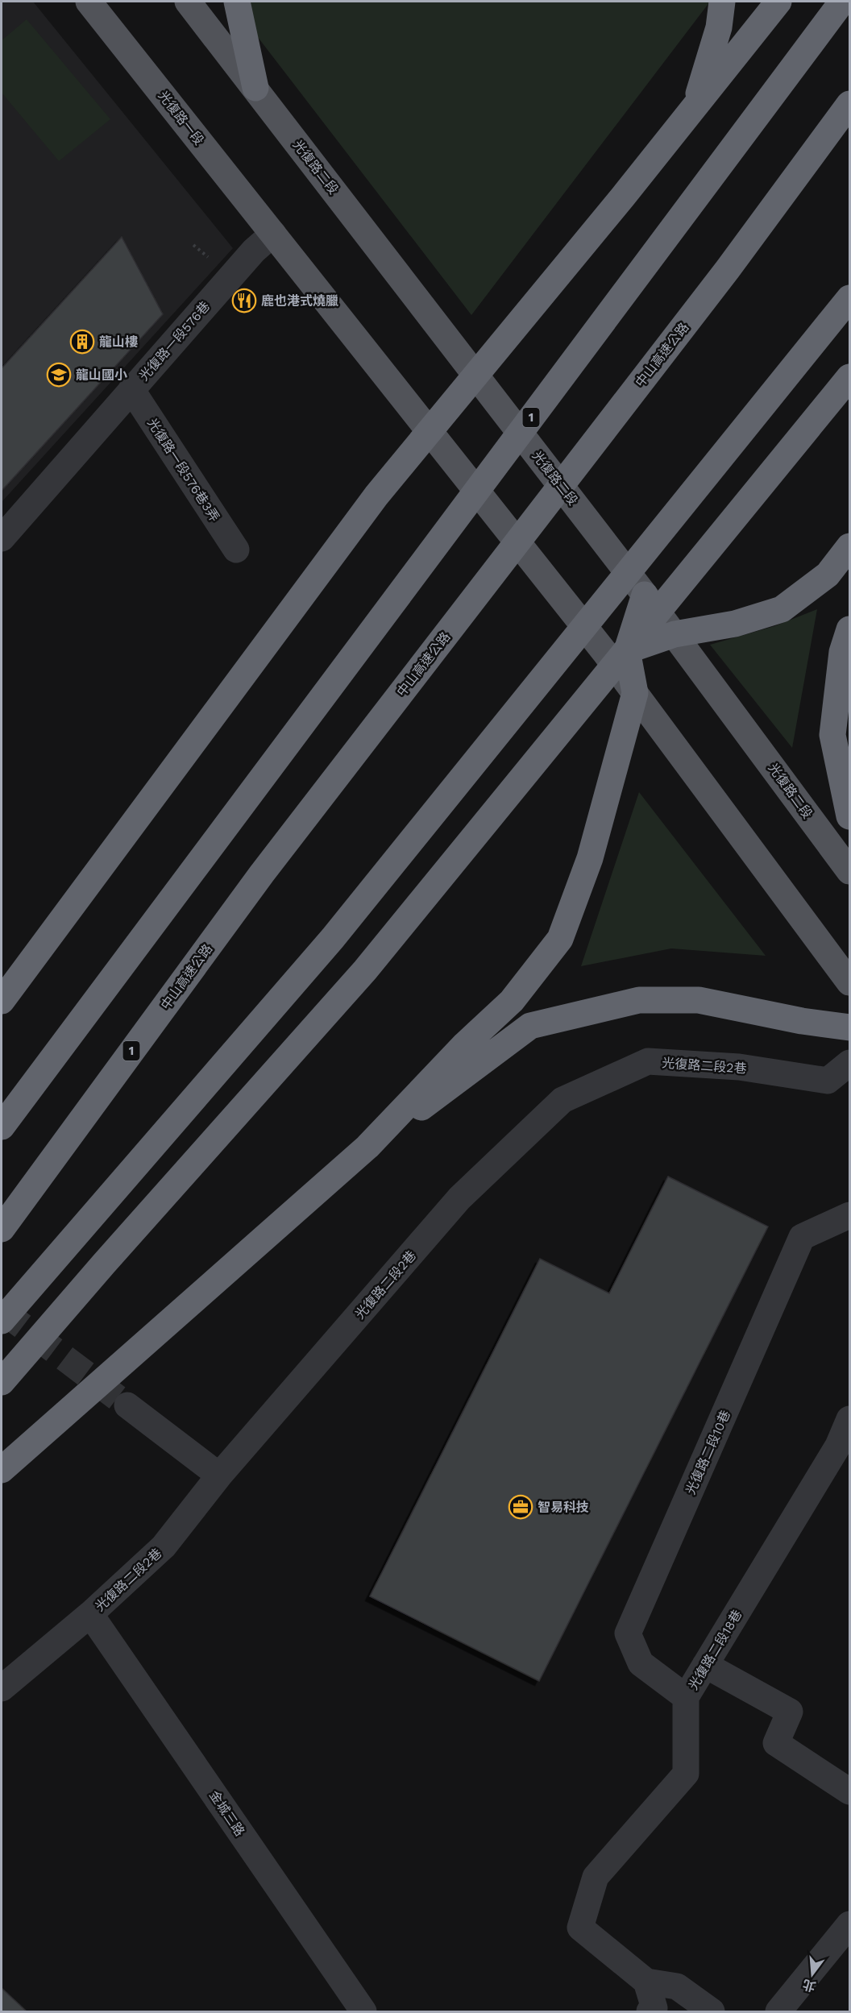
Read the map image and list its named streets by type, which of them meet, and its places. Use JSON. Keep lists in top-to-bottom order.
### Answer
{
  "streets": {
    "highway": ["中山高速公路", "1"],
    "main road": ["光復路一段", "光復路二段"],
    "street": [
      "光復路一段576巷",
      "光復路一段576巷3弄",
      "光復路二段2巷",
      "光復路二段10巷",
      "光復路二段18巷",
      "金城三路"
    ]
  },
  "crossings": [
    ["光復路一段", "光復路一段576巷"],
    ["光復路一段576巷", "光復路一段576巷3弄"],
    ["光復路二段2巷", "金城三路"],
    ["光復路二段10巷", "光復路二段18巷"]
  ],
  "places": {
    "restaurant": ["鹿也港式燒臘"],
    "building": ["龍山樓"],
    "school or university": ["龍山國小"],
    "office": ["智易科技"]
  },
  "north": "bottom"
}
